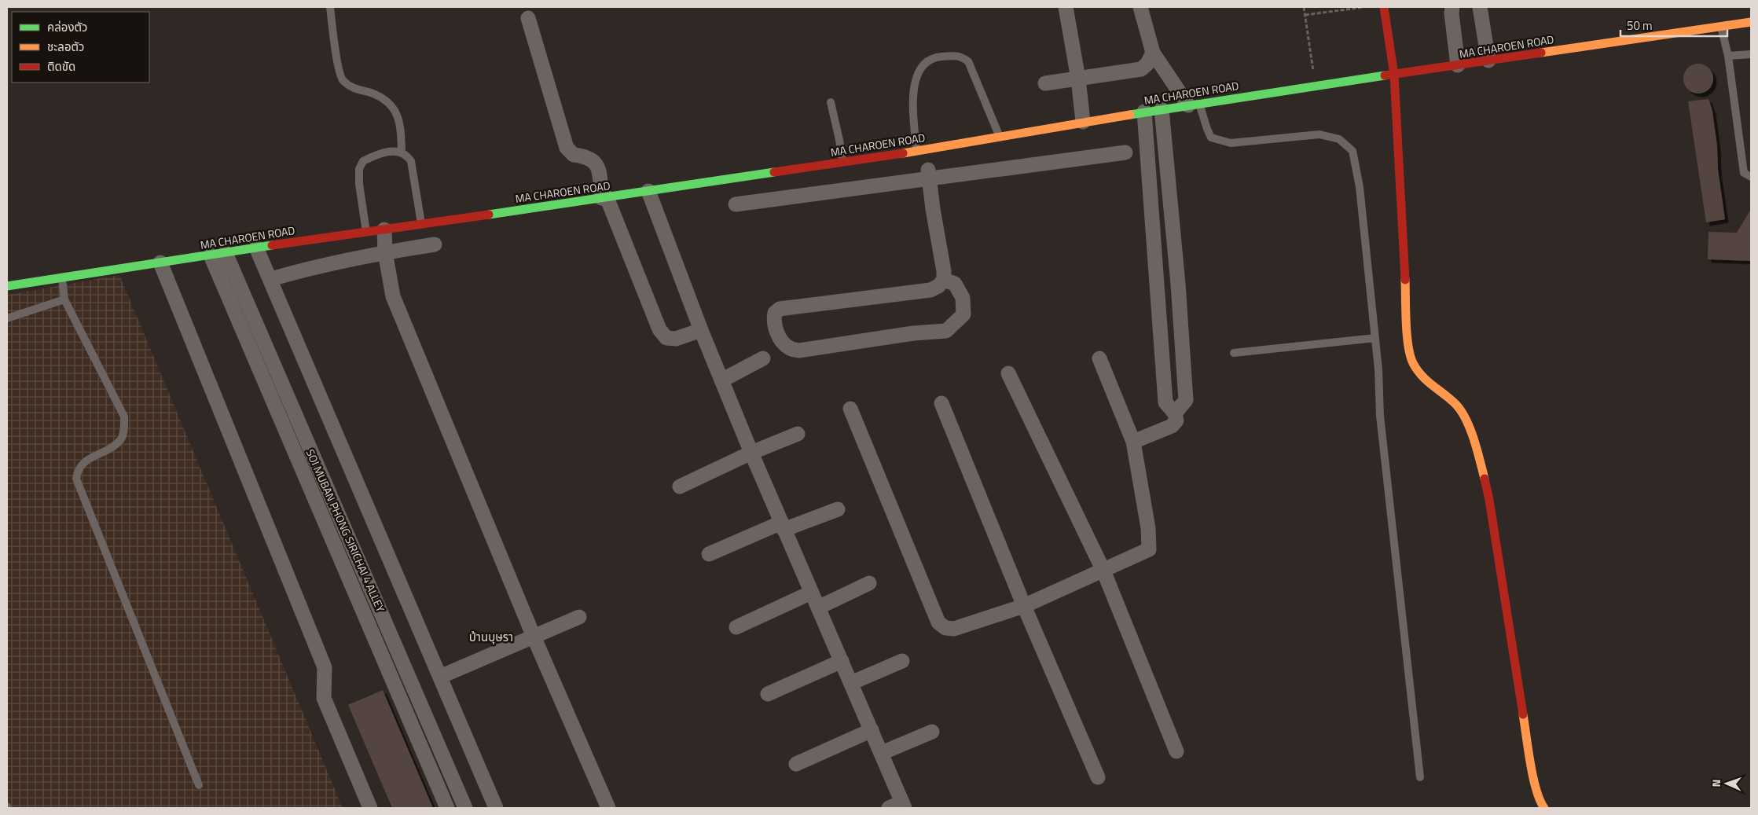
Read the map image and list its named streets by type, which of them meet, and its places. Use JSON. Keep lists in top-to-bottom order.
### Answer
{
  "streets": {
    "main road": ["MA CHAROEN ROAD"],
    "street": ["SOI MUBAN PHONG SIRICHAI 4 ALLEY"]
  },
  "crossings": [
    ["MA CHAROEN ROAD", "SOI MUBAN PHONG SIRICHAI 4 ALLEY"]
  ],
  "districts": ["บ้านบุษรา"],
  "legend": ["คล่องตัว", "ชะลอตัว", "ติดขัด"],
  "scale_bar": "50 m",
  "north": "left"
}
